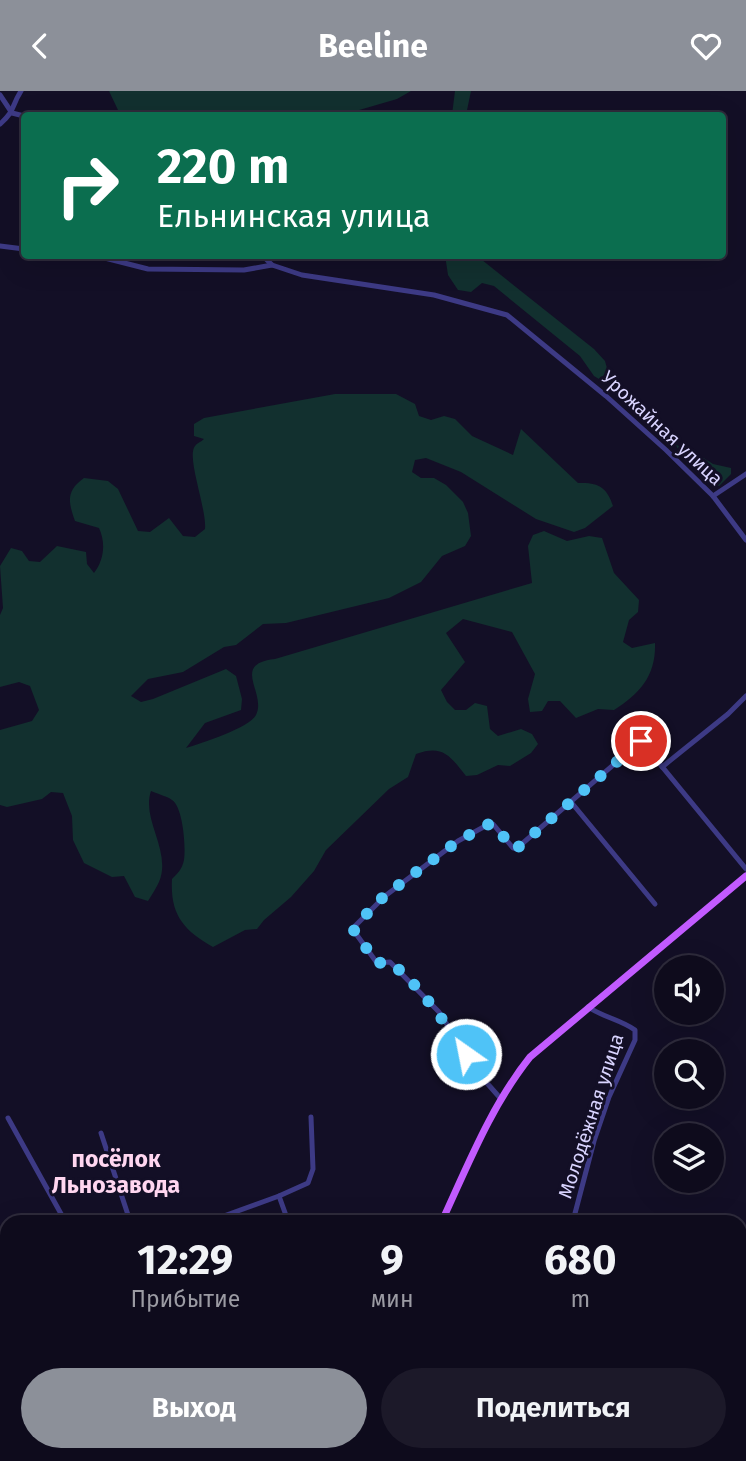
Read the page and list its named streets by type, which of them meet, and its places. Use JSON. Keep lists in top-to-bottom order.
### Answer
{
  "streets": {
    "street": ["Урожайная улица", "Молодёжная улица"]
  },
  "districts": ["посёлок Льнозавода"],
  "page": {
    "header": "Beeline",
    "turn": ["220 m", "Ельнинская улица"],
    "eta": [
      "12:29",
      "Прибытие",
      "9",
      "мин",
      "680",
      "m"
    ],
    "buttons": ["Выход", "Поделиться"]
  }
}
